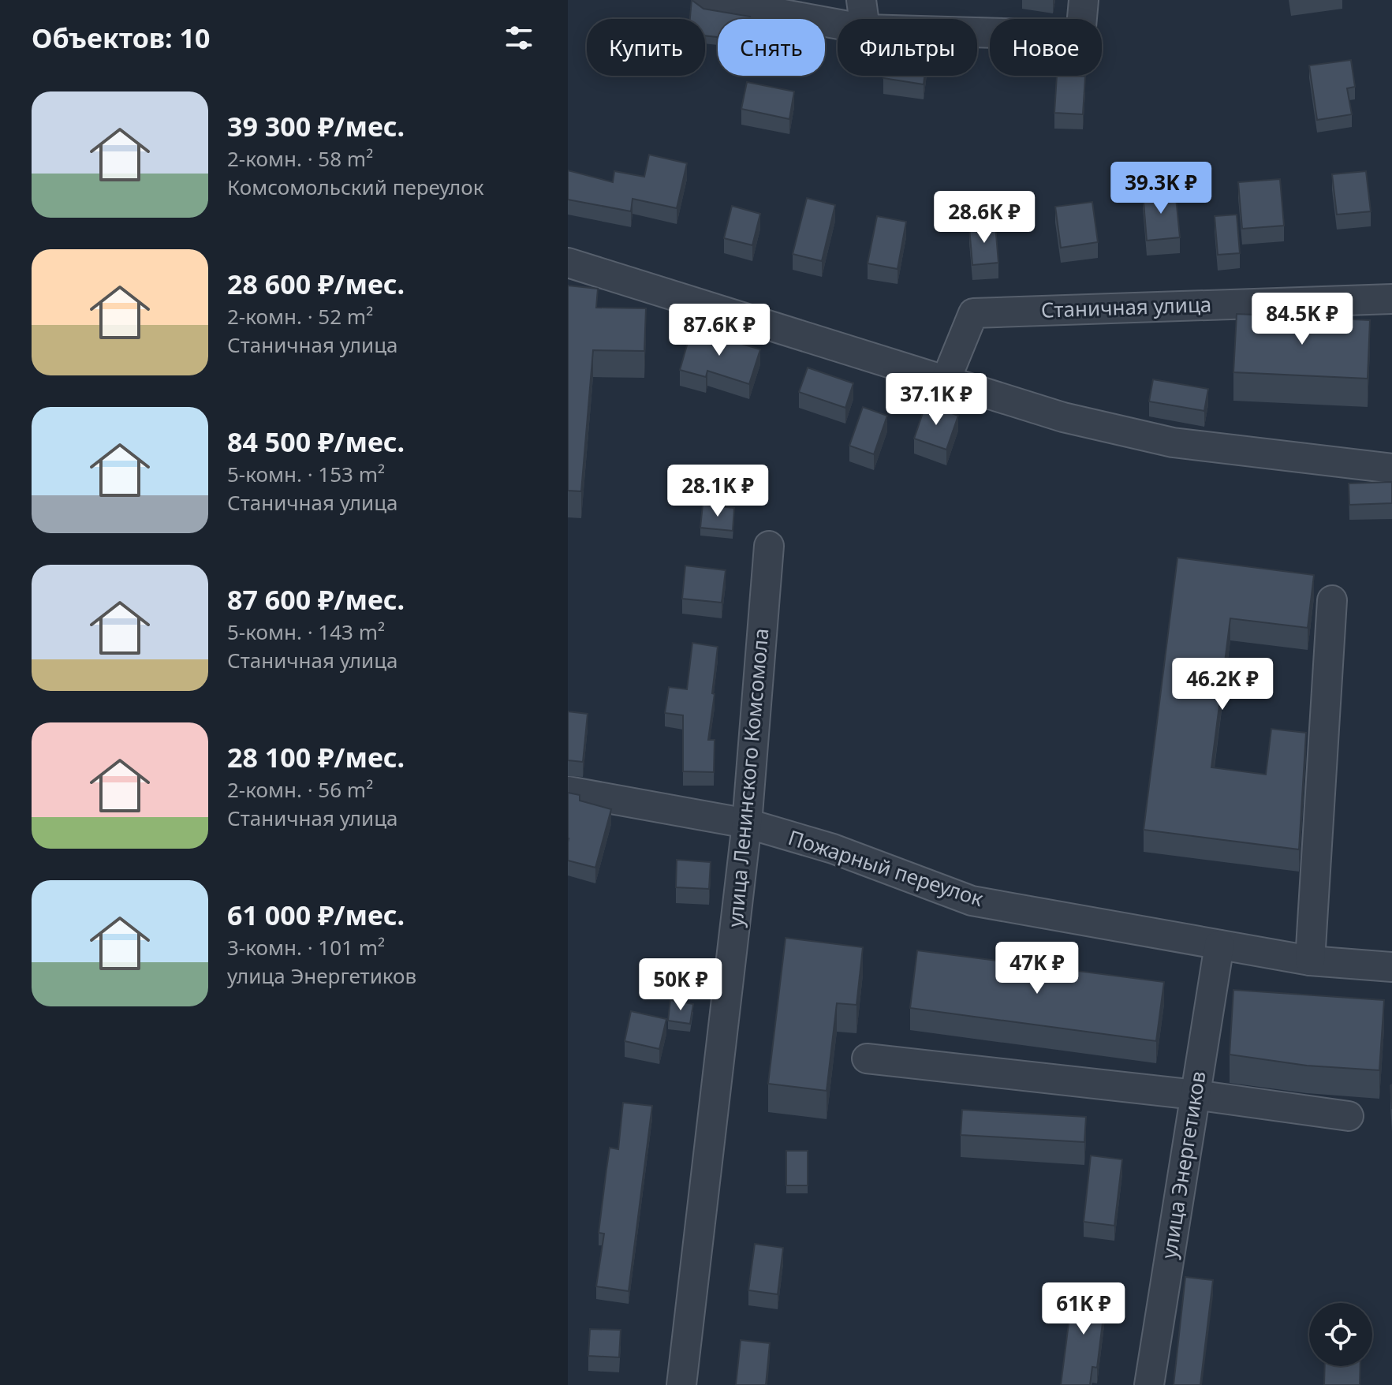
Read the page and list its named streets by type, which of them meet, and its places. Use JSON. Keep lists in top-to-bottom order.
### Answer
{
  "streets": {
    "street": [
      "Станичная улица",
      "улица Ленинского Комсомола",
      "Пожарный переулок",
      "улица Энергетиков"
    ]
  },
  "crossings": [
    ["улица Ленинского Комсомола", "Пожарный переулок"],
    ["Пожарный переулок", "улица Энергетиков"]
  ],
  "page": {
    "heading": "Объектов: 10",
    "chip": [
      "Купить",
      "Снять",
      "Фильтры",
      "Новое"
    ],
    "list": [
      {
        "name": "39 300 ₽/мес.",
        "note": "2-комн. · 58 m² · Комсомольский переулок"
      },
      {
        "name": "28 600 ₽/мес.",
        "note": "2-комн. · 52 m² · Станичная улица"
      },
      {
        "name": "84 500 ₽/мес.",
        "note": "5-комн. · 153 m² · Станичная улица"
      },
      {
        "name": "87 600 ₽/мес.",
        "note": "5-комн. · 143 m² · Станичная улица"
      },
      {
        "name": "28 100 ₽/мес.",
        "note": "2-комн. · 56 m² · Станичная улица"
      },
      {
        "name": "61 000 ₽/мес.",
        "note": "3-комн. · 101 m² · улица Энергетиков"
      }
    ],
    "price": [
      "39.3K ₽",
      "28.6K ₽",
      "84.5K ₽",
      "87.6K ₽",
      "37.1K ₽",
      "28.1K ₽",
      "46.2K ₽",
      "47K ₽",
      "50K ₽",
      "61K ₽"
    ]
  }
}
